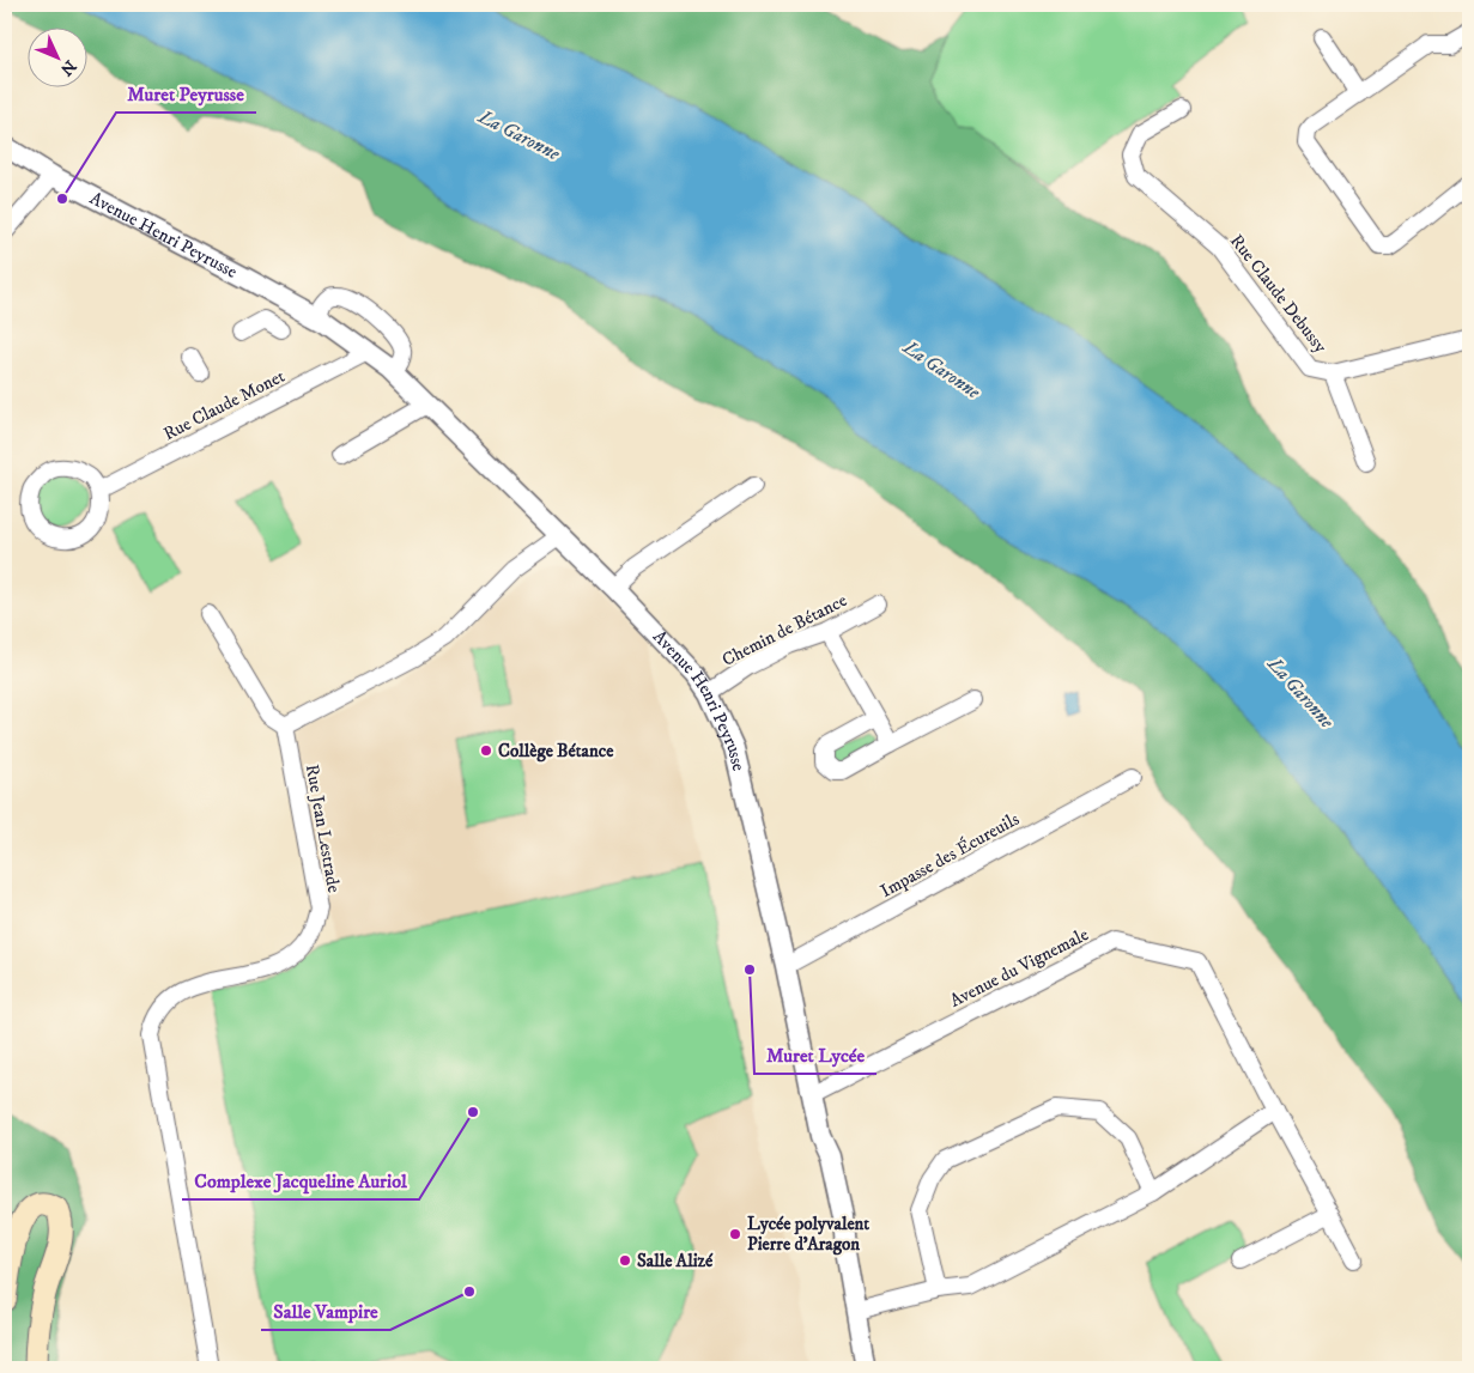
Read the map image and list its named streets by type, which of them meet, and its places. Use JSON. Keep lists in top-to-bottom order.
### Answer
{
  "streets": {
    "street": [
      "Avenue Henri Peyrusse",
      "Rue Claude Debussy",
      "Rue Claude Monet",
      "Chemin de Bétance",
      "Rue Jean Lestrade",
      "Impasse des Écureuils",
      "Avenue du Vignemale"
    ]
  },
  "crossings": [
    ["Avenue Henri Peyrusse", "Rue Claude Monet"],
    ["Avenue Henri Peyrusse", "Chemin de Bétance"],
    ["Avenue Henri Peyrusse", "Impasse des Écureuils"],
    ["Avenue Henri Peyrusse", "Avenue du Vignemale"]
  ],
  "water": ["La Garonne"],
  "places": [
    "Muret Peyrusse",
    "Collège Bétance",
    "Muret Lycée",
    "Complexe Jacqueline Auriol",
    "Lycée polyvalent Pierre d'Aragon",
    "Salle Alizé",
    "Salle Vampire"
  ],
  "north": "bottom right"
}
